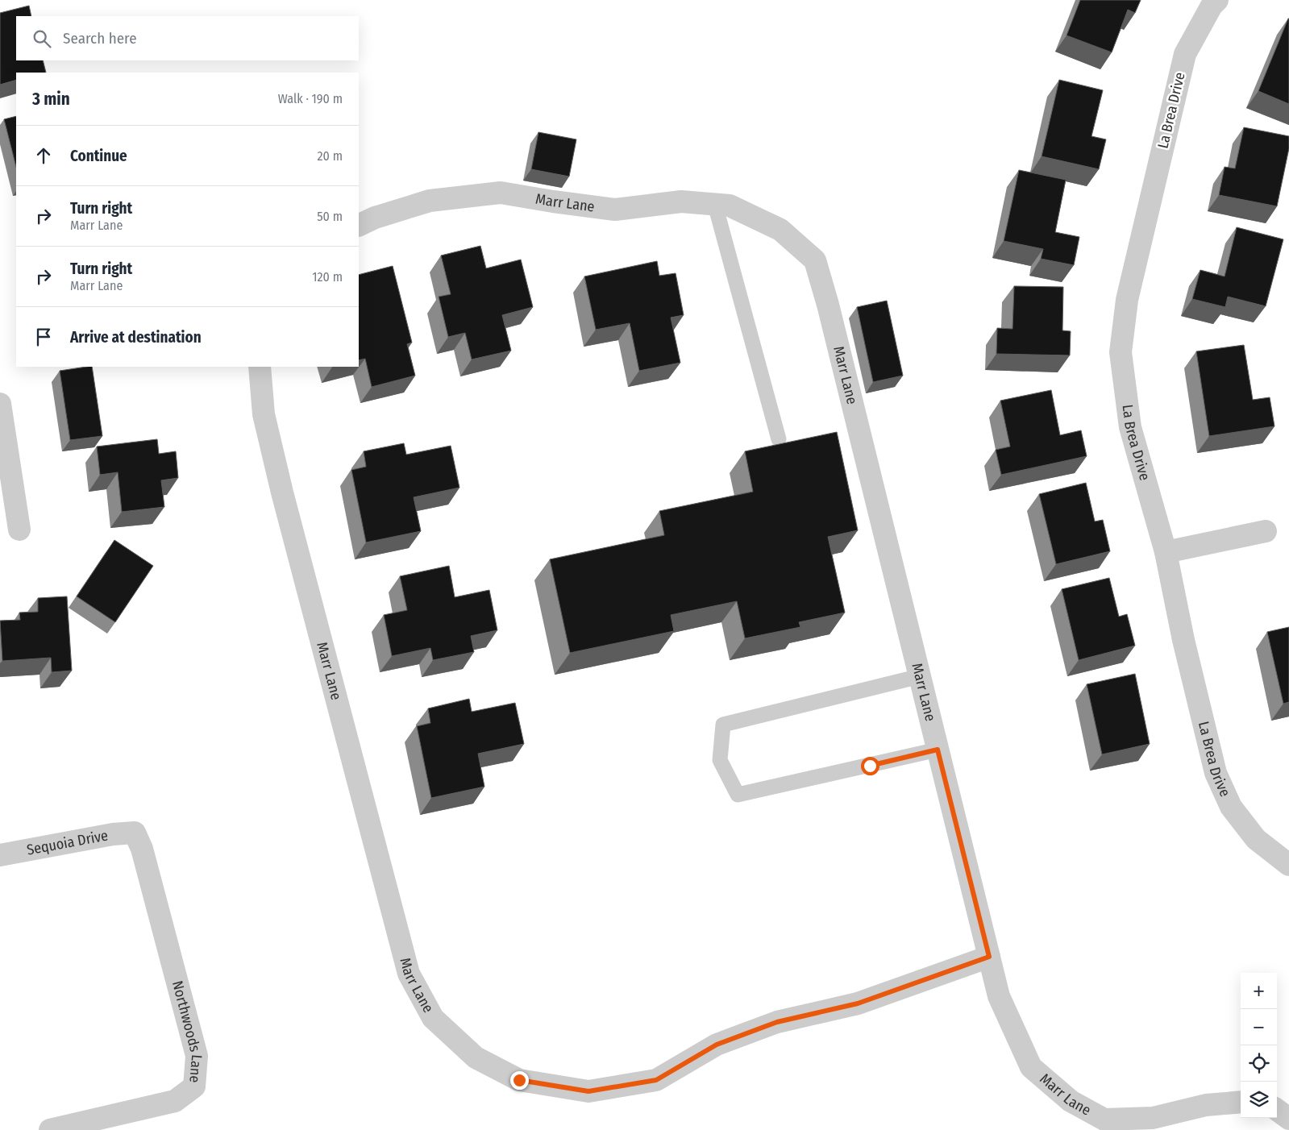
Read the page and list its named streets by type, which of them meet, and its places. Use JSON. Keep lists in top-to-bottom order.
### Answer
{
  "streets": {
    "street": [
      "La Brea Drive",
      "Marr Lane",
      "Sequoia Drive",
      "Northwoods Lane"
    ]
  },
  "crossings": [
    ["Sequoia Drive", "Northwoods Lane"]
  ],
  "page": {
    "search": "Search here",
    "heading": ["3 min", "Walk · 190 m"],
    "list": [
      ["Continue", "20 m"],
      ["Turn right", "Marr Lane", "50 m"],
      ["Turn right", "Marr Lane", "120 m"],
      "Arrive at destination"
    ],
    "map_buttons": ["+", "−"]
  }
}
